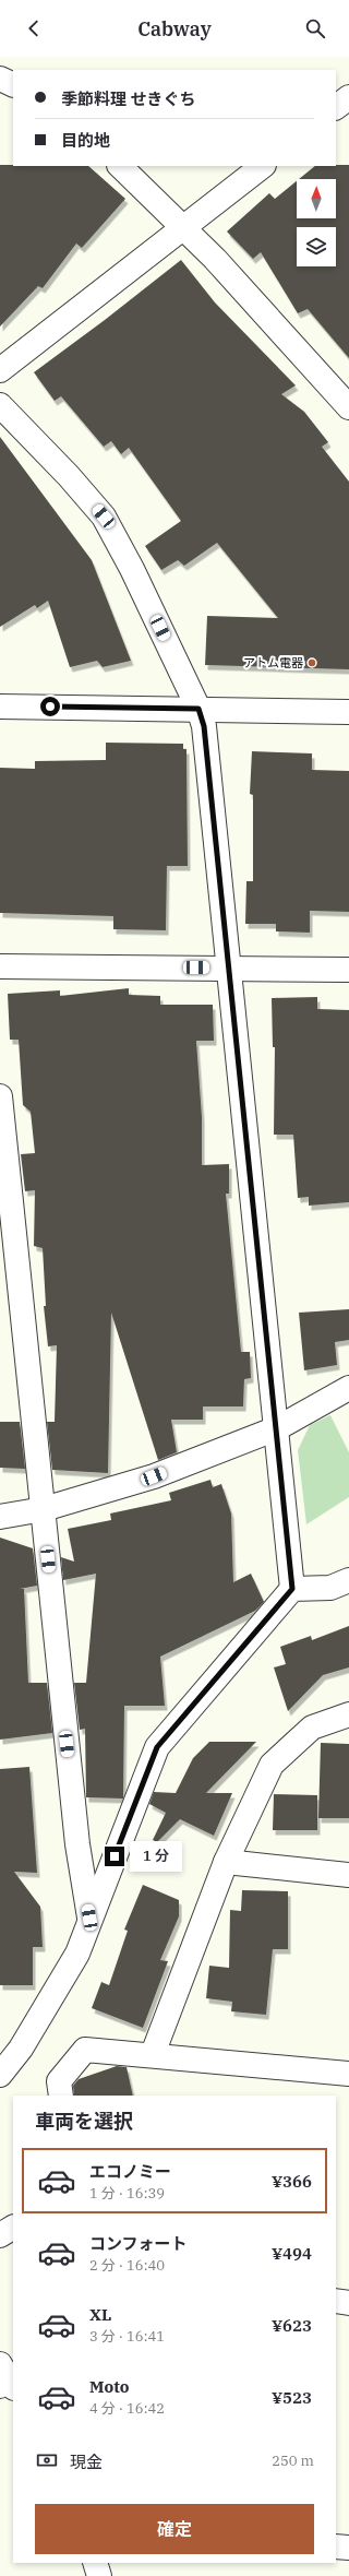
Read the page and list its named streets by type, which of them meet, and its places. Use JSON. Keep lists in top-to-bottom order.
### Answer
{
  "places": ["アトム電器"],
  "north": "top",
  "page": {
    "header": "Cabway",
    "banner": ["季節料理 せきぐち", "目的地"],
    "bubble": "1 分",
    "heading": "車両を選択",
    "list": [
      {
        "name": "エコノミー",
        "note": "1 分 · 16:39",
        "value": "¥366"
      },
      {
        "name": "コンフォート",
        "note": "2 分 · 16:40",
        "value": "¥494"
      },
      {
        "name": "XL",
        "note": "3 分 · 16:41",
        "value": "¥623"
      },
      {
        "name": "Moto",
        "note": "4 分 · 16:42",
        "value": "¥523"
      }
    ],
    "pay": ["現金", "250 m"],
    "buttons": "確定"
  }
}
